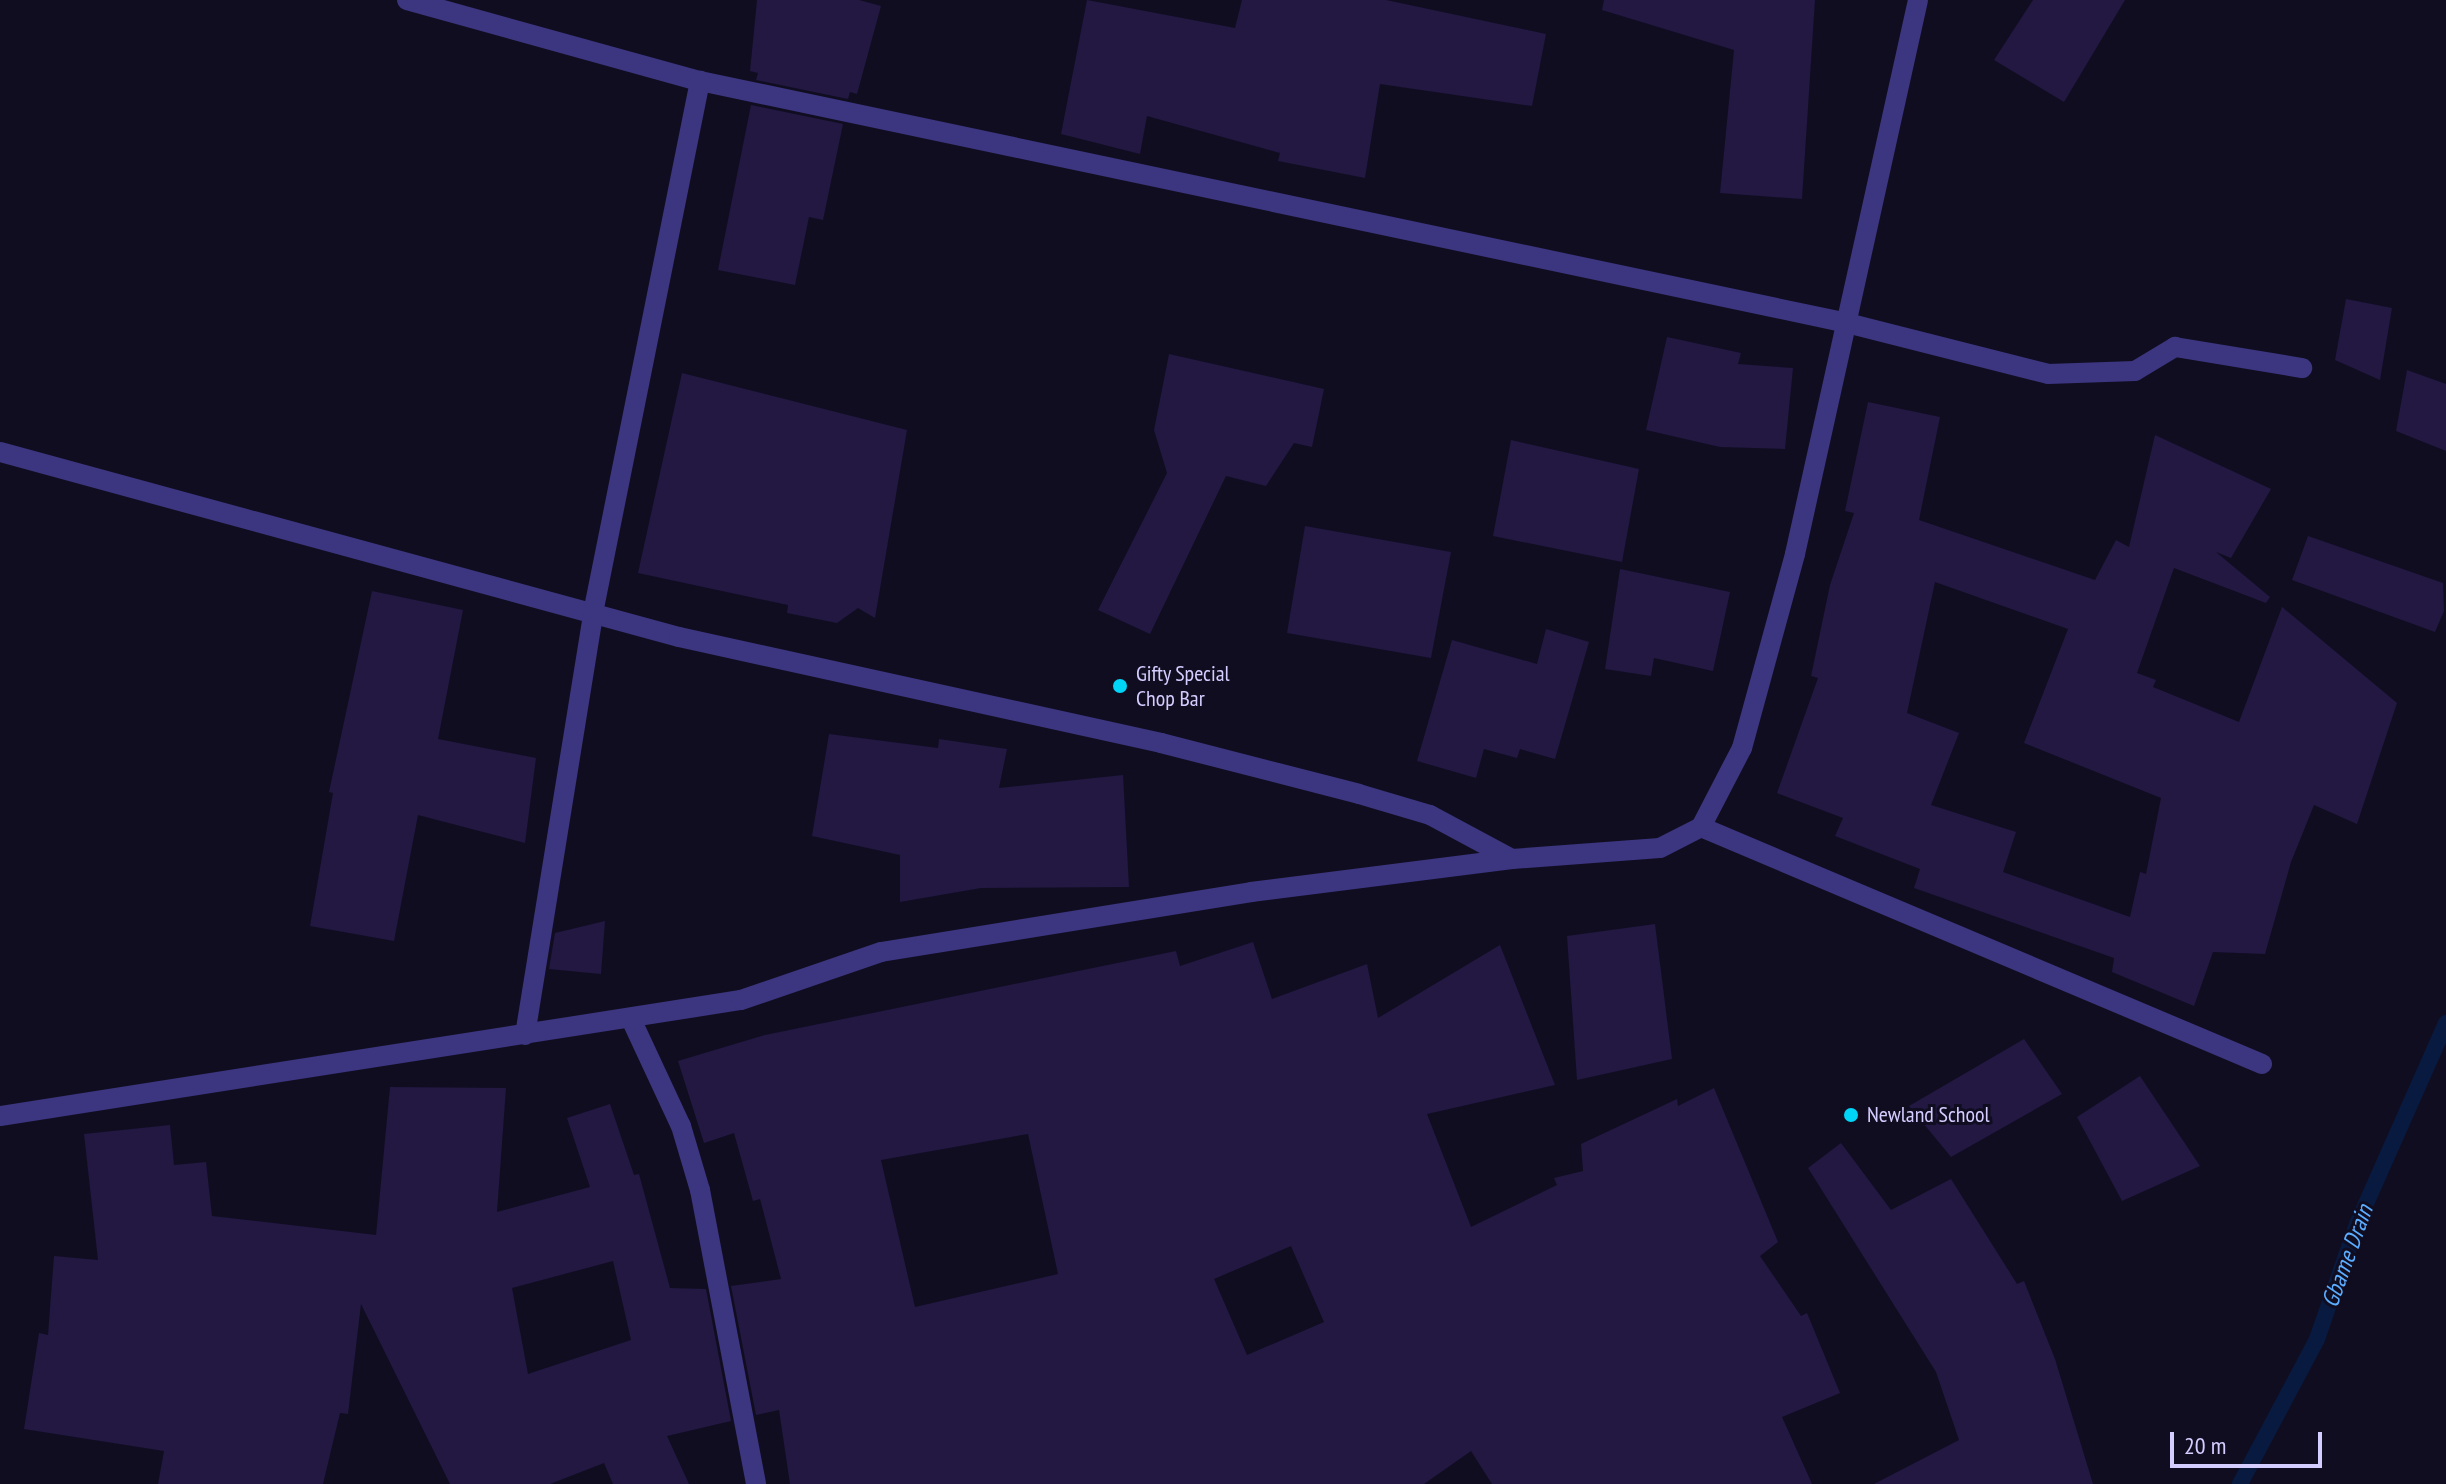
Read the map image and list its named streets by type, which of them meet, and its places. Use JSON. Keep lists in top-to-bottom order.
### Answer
{
  "water": ["Gbame Drain"],
  "places": ["Gifty Special Chop Bar", "Newland School"],
  "scale_bar": "20 m"
}
